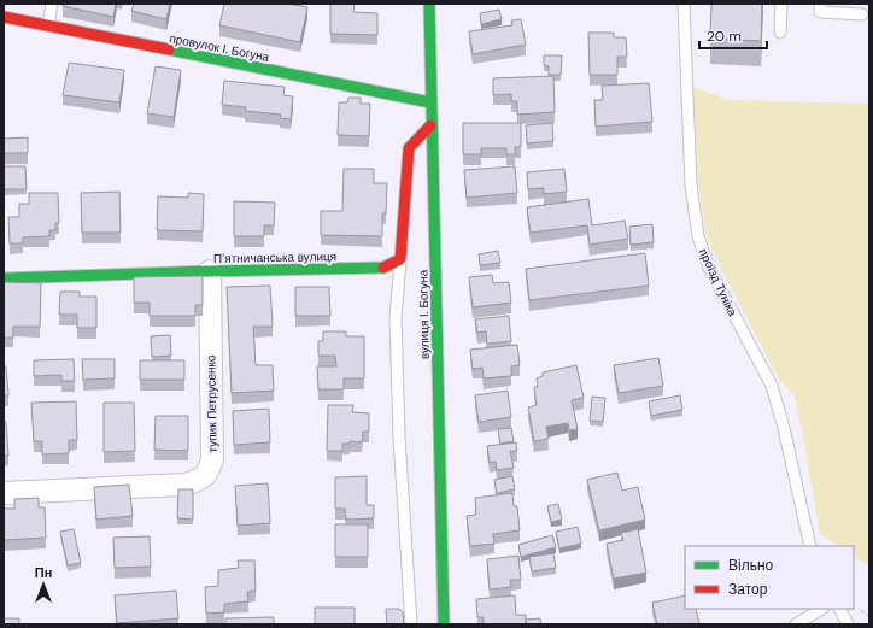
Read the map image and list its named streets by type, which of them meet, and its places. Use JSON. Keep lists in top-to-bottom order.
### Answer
{
  "streets": {
    "street": [
      "провулок І. Богуна",
      "Пʼятничанська вулиця",
      "вулиця І. Богуна",
      "тупик Петрусенко"
    ],
    "lane": ["проїзд Туніка"]
  },
  "crossings": [
    ["провулок І. Богуна", "вулиця І. Богуна"],
    ["Пʼятничанська вулиця", "тупик Петрусенко"]
  ],
  "legend": ["Вільно", "Затор"],
  "scale_bar": "20 m",
  "north": "top"
}
